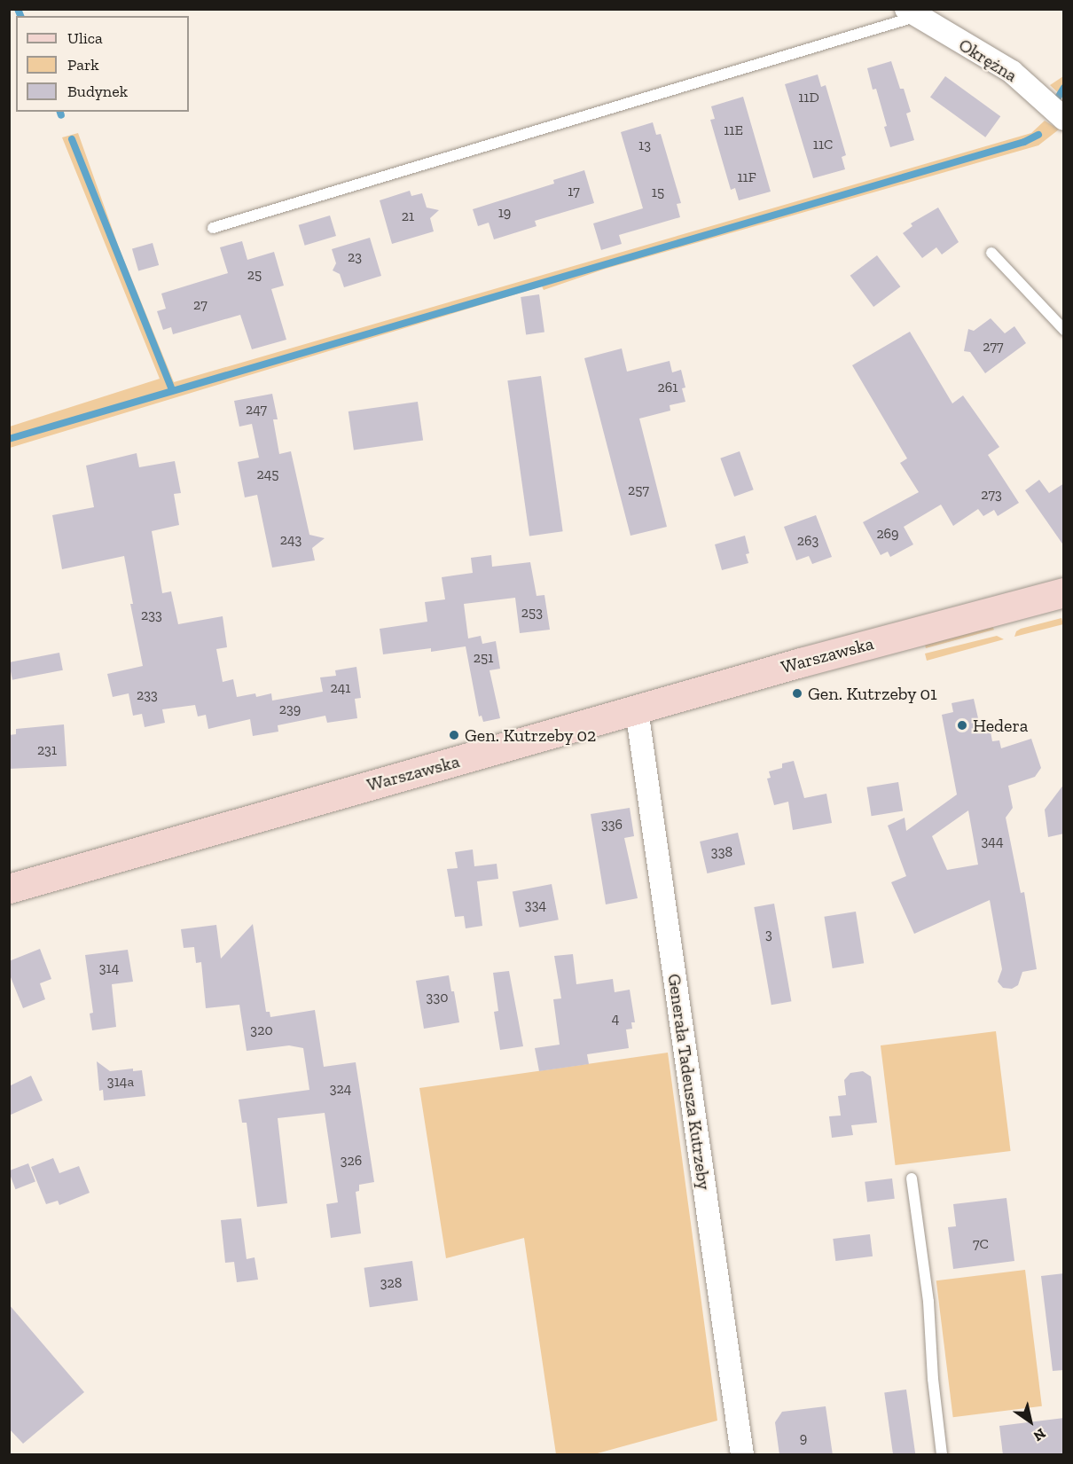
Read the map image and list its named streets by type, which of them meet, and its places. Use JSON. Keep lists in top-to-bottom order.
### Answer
{
  "streets": {
    "main road": ["Warszawska"],
    "street": ["Okrężna", "Generała Tadeusza Kutrzeby"]
  },
  "crossings": [
    ["Warszawska", "Generała Tadeusza Kutrzeby"]
  ],
  "places": ["Gen. Kutrzeby 01", "Hedera", "Gen. Kutrzeby 02"],
  "house_numbers": [
    "11D",
    "11E",
    "11C",
    "13",
    "11F",
    "17",
    "15",
    "19",
    "21",
    "23",
    "25",
    "27",
    "277",
    "261",
    "247",
    "245",
    "257",
    "273",
    "269",
    "243",
    "263",
    "253",
    "233",
    "251",
    "241",
    "233",
    "239",
    "231",
    "336",
    "344",
    "338",
    "334",
    "3",
    "314",
    "330",
    "4",
    "320",
    "314a",
    "324",
    "326",
    "7C",
    "328",
    "9"
  ],
  "legend": ["Ulica", "Park", "Budynek"],
  "north": "bottom right"
}
